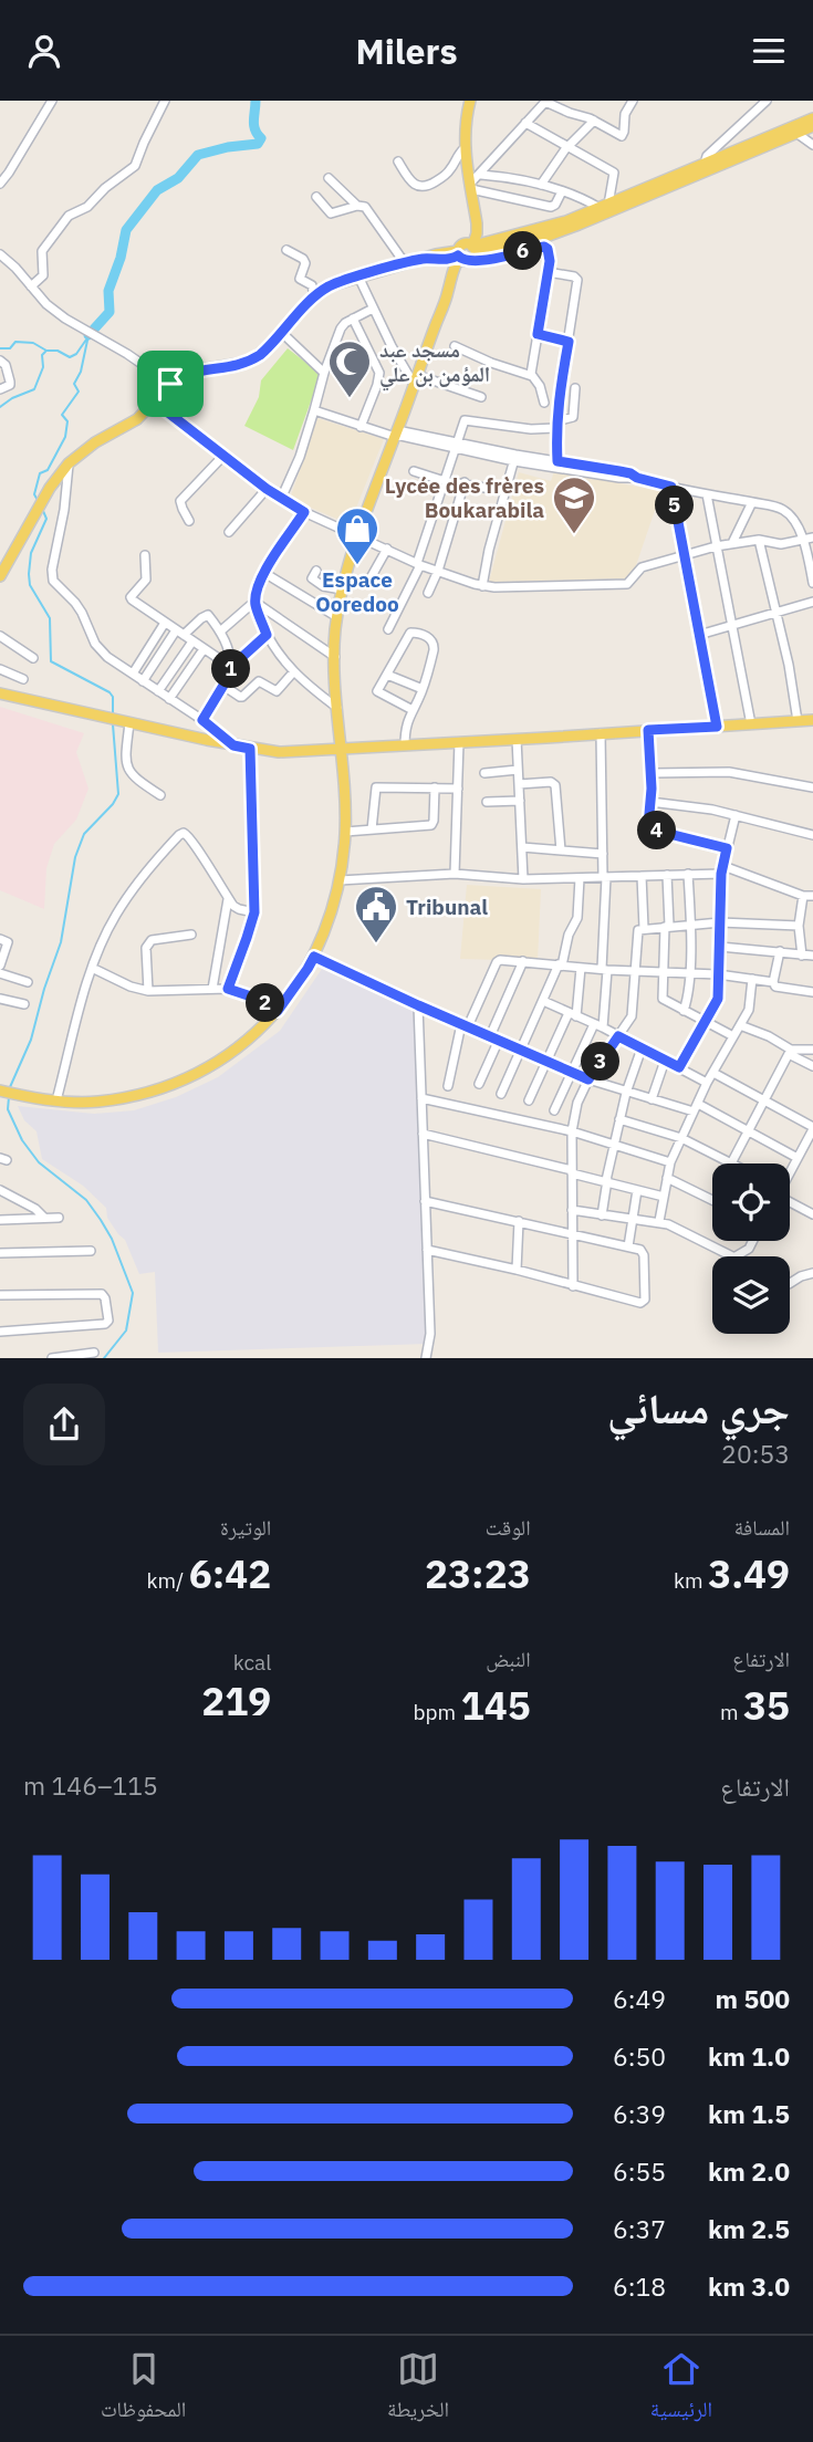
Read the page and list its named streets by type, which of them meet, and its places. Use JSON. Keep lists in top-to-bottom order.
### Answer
{
  "places": {
    "mosque": ["مسجد عبد المؤمن بن علي"],
    "school or university": ["Lycée des frères Boukarabila"],
    "shop": ["Espace Ooredoo"],
    "public building": ["Tribunal"]
  },
  "page": {
    "header": "Milers",
    "pins": [
      "6",
      "5",
      "1",
      "4",
      "2",
      "3"
    ],
    "heading": ["جري مسائي", "20:53"],
    "stats": [
      ["المسافة", "3.49 km"],
      ["الوقت", "23:23"],
      ["الوتيرة", "6:42 /km"],
      ["الارتفاع", "35 m"],
      ["النبض", "145 bpm"],
      ["kcal", "219"]
    ],
    "chart": ["الارتفاع", "115–146 m"],
    "list": [
      {
        "name": "500 m",
        "note": "6:49"
      },
      {
        "name": "1.0 km",
        "note": "6:50"
      },
      {
        "name": "1.5 km",
        "note": "6:39"
      },
      {
        "name": "2.0 km",
        "note": "6:55"
      },
      {
        "name": "2.5 km",
        "note": "6:37"
      },
      {
        "name": "3.0 km",
        "note": "6:18"
      }
    ],
    "tabs": ["الرئيسية", "الخريطة", "المحفوظات"]
  }
}
